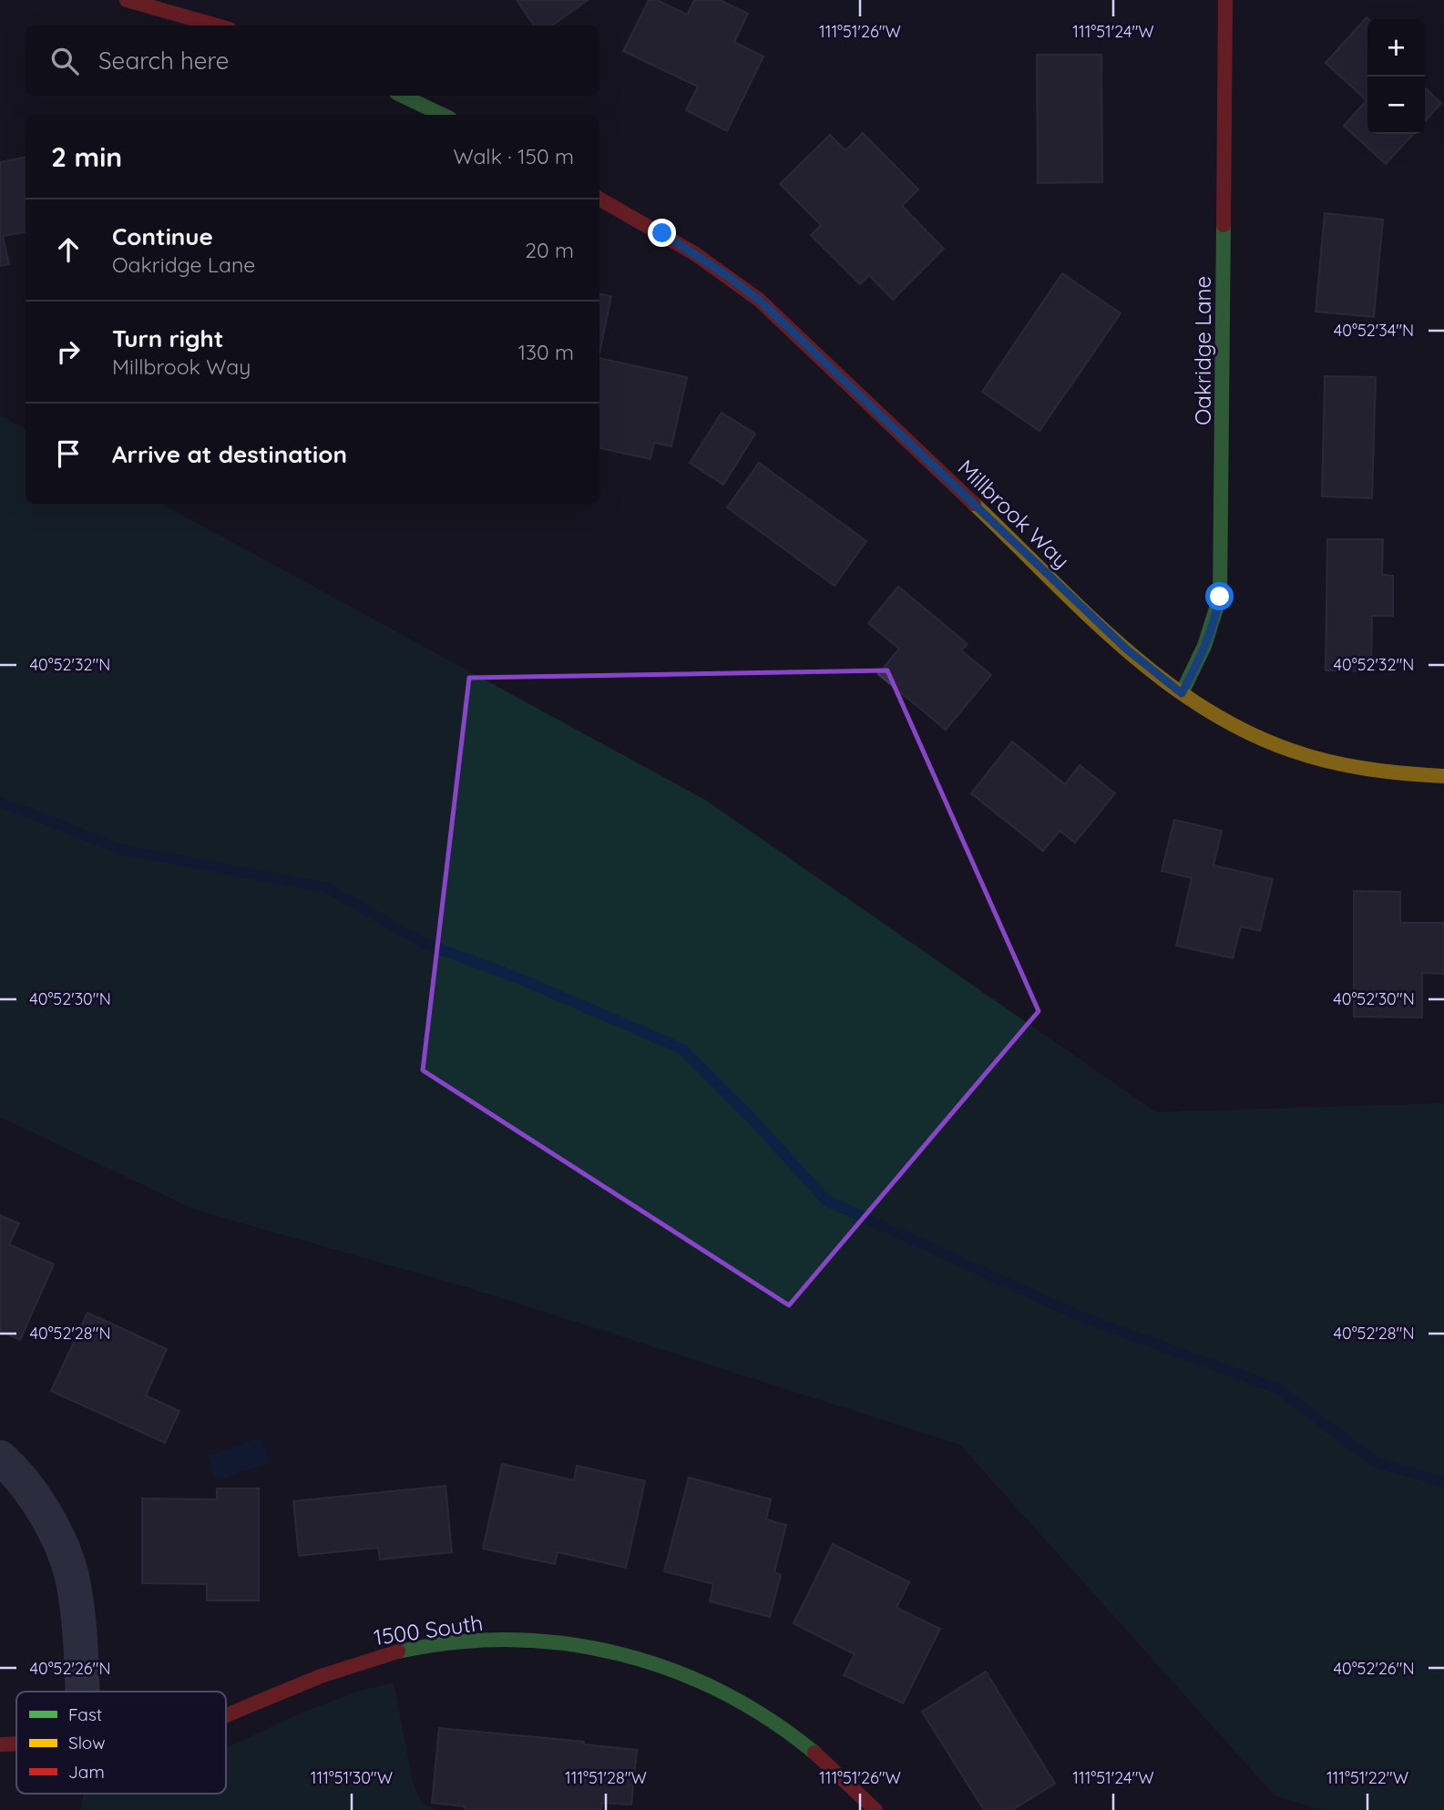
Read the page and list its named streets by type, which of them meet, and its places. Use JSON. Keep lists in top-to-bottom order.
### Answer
{
  "streets": {
    "street": ["Oakridge Lane", "Millbrook Way", "1500 South"]
  },
  "crossings": [
    ["Oakridge Lane", "Millbrook Way"]
  ],
  "legend": ["Fast", "Slow", "Jam"],
  "page": {
    "map_buttons": ["+", "−"],
    "search": "Search here",
    "heading": ["2 min", "Walk · 150 m"],
    "list": [
      ["Continue", "Oakridge Lane", "20 m"],
      ["Turn right", "Millbrook Way", "130 m"],
      "Arrive at destination"
    ]
  },
  "coordinates": [
    "111°51'26\"W",
    "111°51'24\"W",
    "40°52'34\"N",
    "40°52'32\"N",
    "40°52'30\"N",
    "40°52'28\"N",
    "40°52'26\"N",
    "111°51'30\"W",
    "111°51'28\"W",
    "111°51'22\"W"
  ]
}
